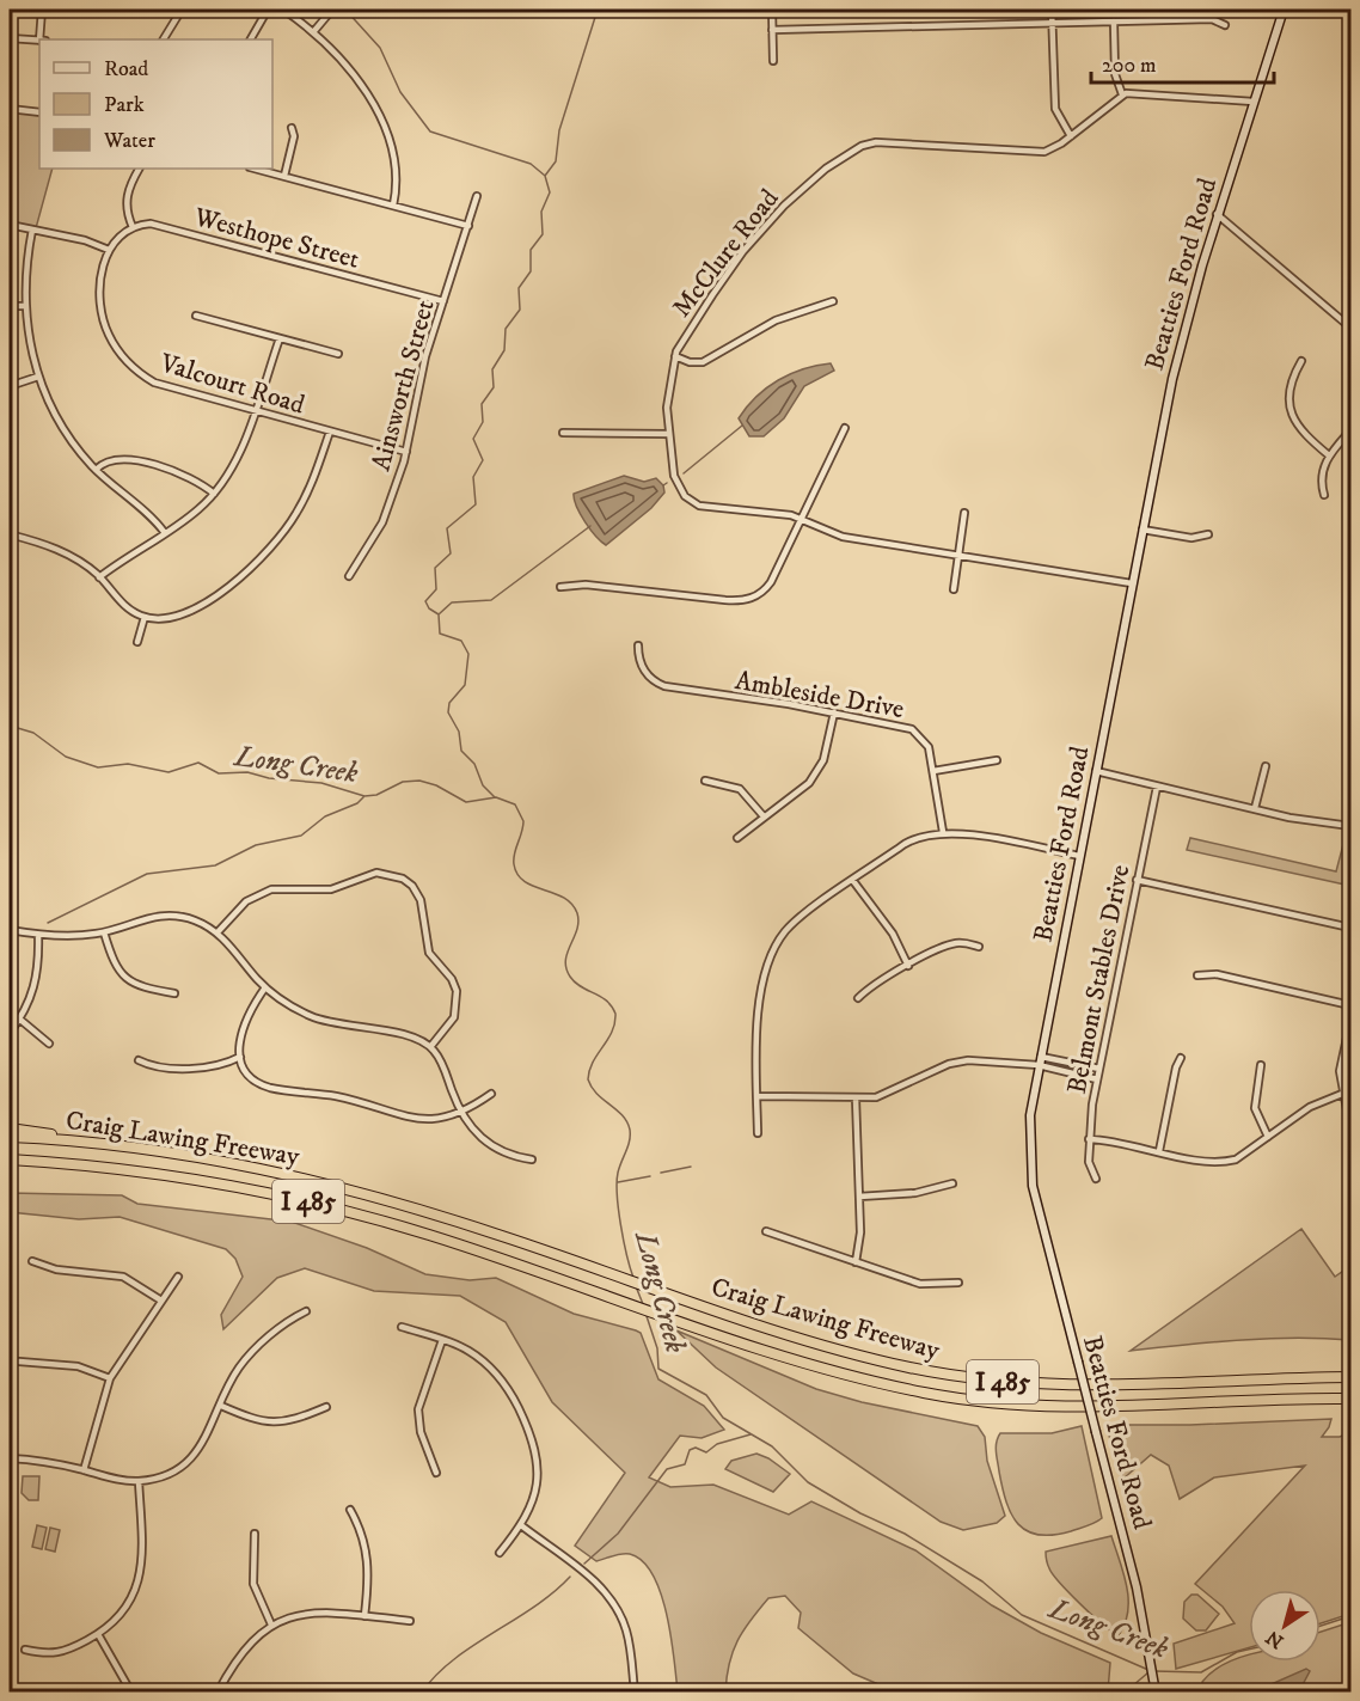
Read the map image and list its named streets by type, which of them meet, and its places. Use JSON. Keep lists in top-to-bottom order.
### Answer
{
  "streets": {
    "highway": ["Craig Lawing Freeway", "I 485"],
    "main road": ["Beatties Ford Road"],
    "street": [
      "Westhope Street",
      "McClure Road",
      "Valcourt Road",
      "Ainsworth Street",
      "Ambleside Drive",
      "Belmont Stables Drive"
    ]
  },
  "crossings": [
    ["Westhope Street", "Ainsworth Street"],
    ["McClure Road", "Beatties Ford Road"],
    ["Valcourt Road", "Ainsworth Street"]
  ],
  "water": ["Long Creek"],
  "legend": ["Road", "Park", "Water"],
  "scale_bar": "200 m",
  "north": "bottom left"
}
